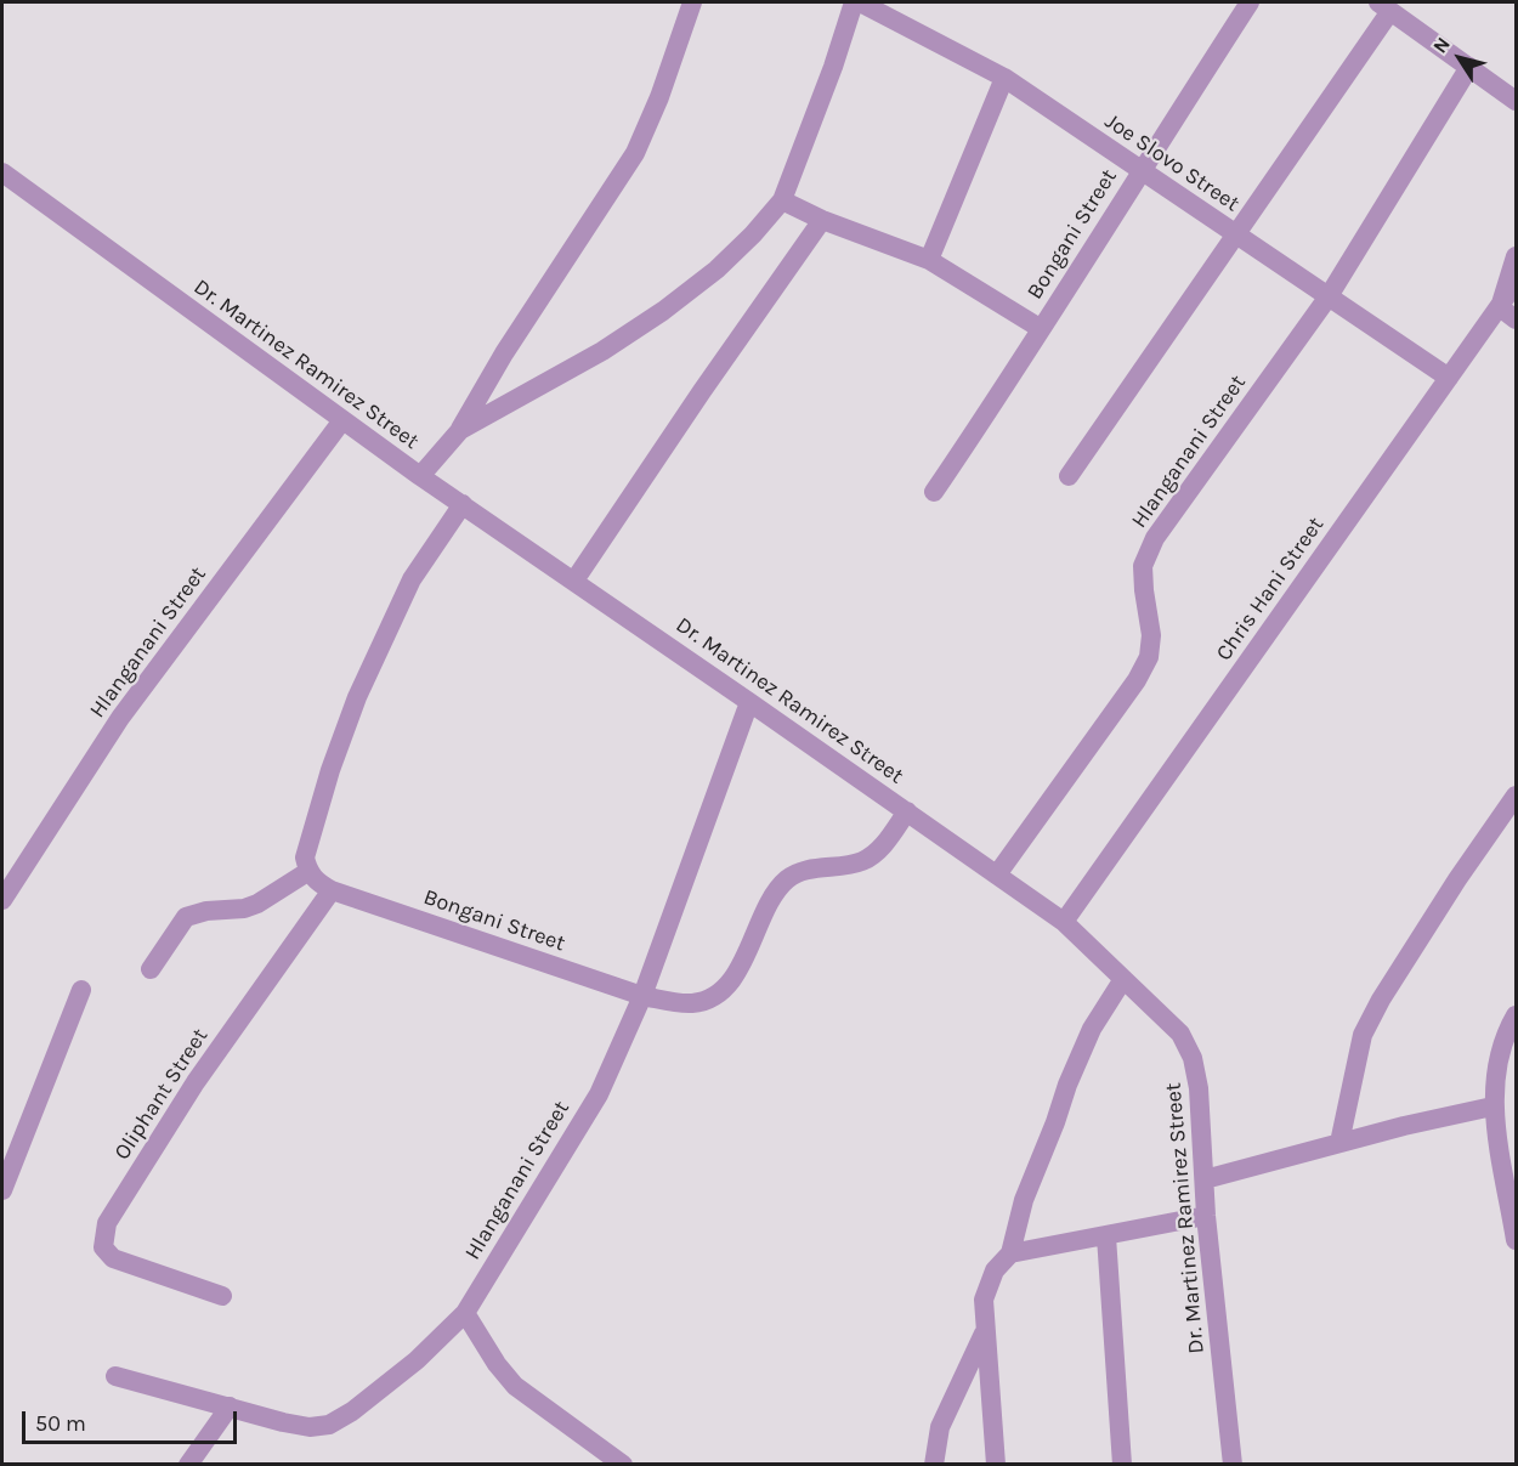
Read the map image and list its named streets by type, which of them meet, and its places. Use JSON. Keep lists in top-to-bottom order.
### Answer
{
  "streets": {
    "street": [
      "Joe Slovo Street",
      "Bongani Street",
      "Dr. Martinez Ramirez Street",
      "Hlanganani Street",
      "Chris Hani Street",
      "Oliphant Street"
    ]
  },
  "crossings": [
    ["Joe Slovo Street", "Bongani Street"],
    ["Joe Slovo Street", "Hlanganani Street"],
    ["Joe Slovo Street", "Chris Hani Street"],
    ["Bongani Street", "Dr. Martinez Ramirez Street"],
    ["Bongani Street", "Hlanganani Street"],
    ["Bongani Street", "Oliphant Street"],
    ["Dr. Martinez Ramirez Street", "Hlanganani Street"],
    ["Dr. Martinez Ramirez Street", "Chris Hani Street"]
  ],
  "scale_bar": "50 m",
  "north": "top left"
}
